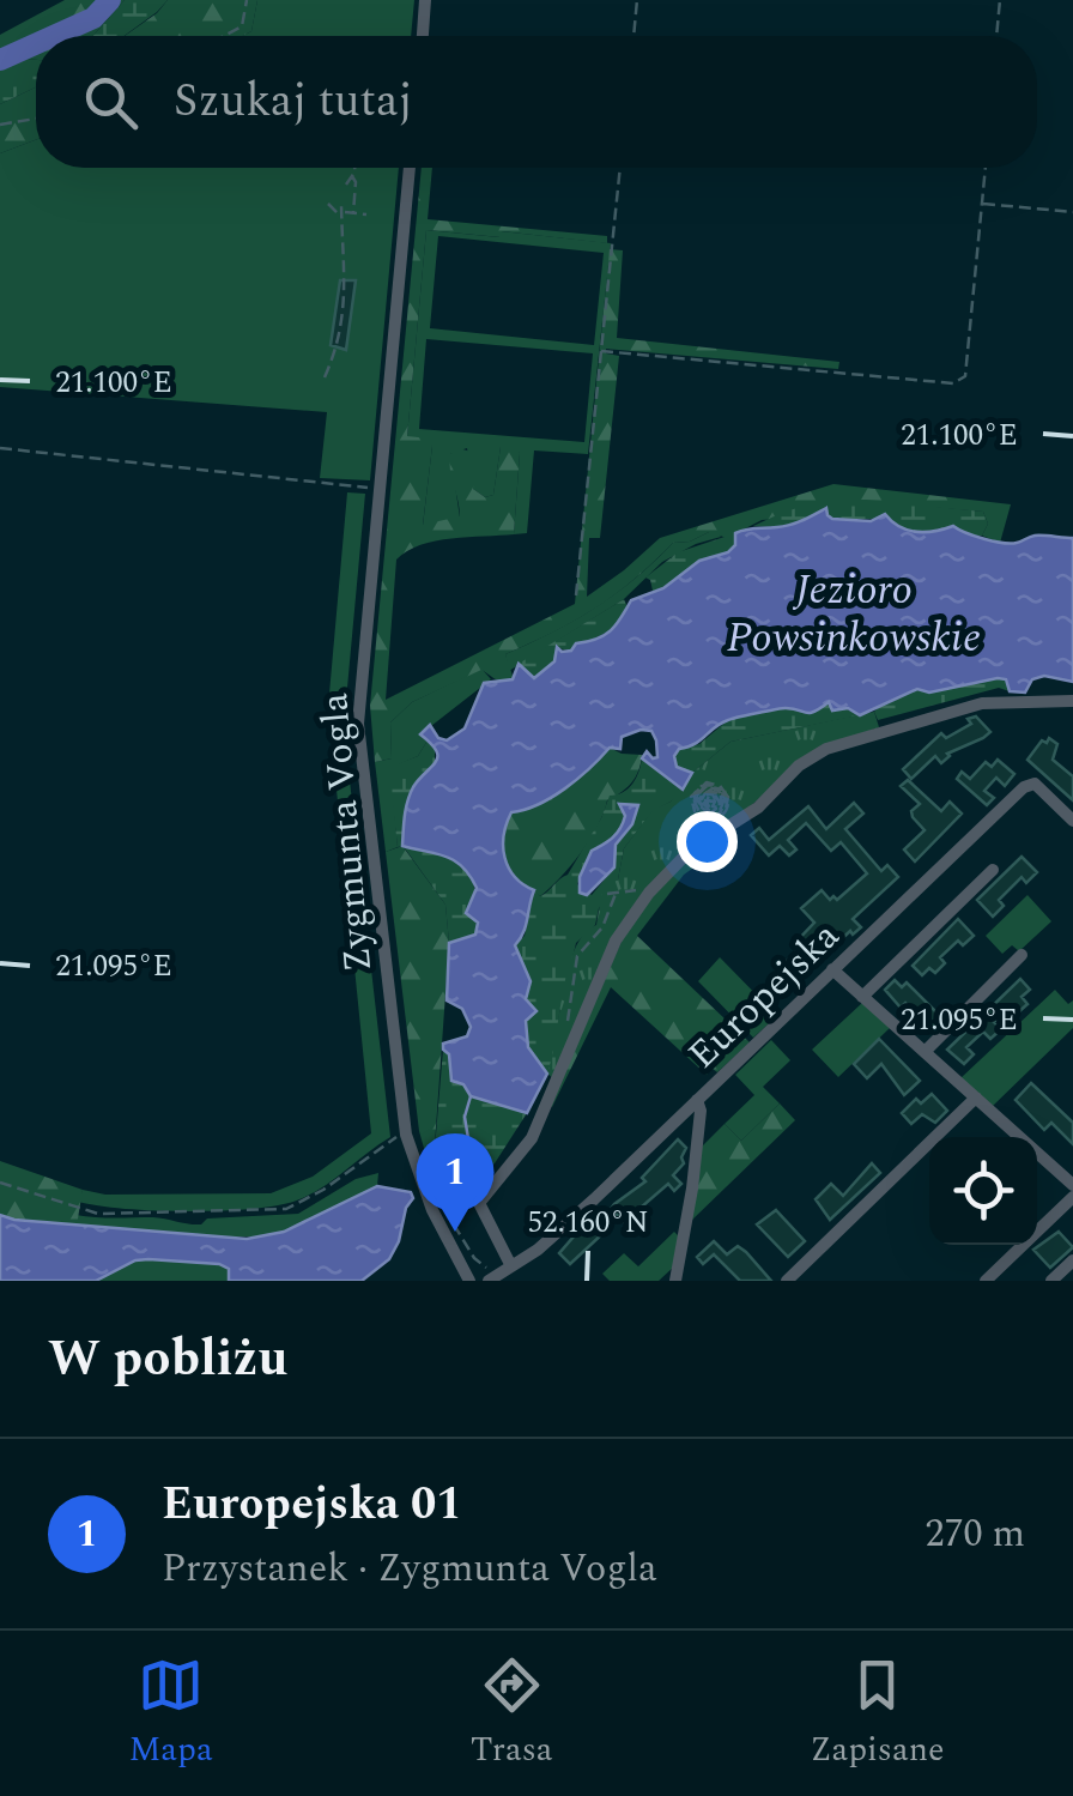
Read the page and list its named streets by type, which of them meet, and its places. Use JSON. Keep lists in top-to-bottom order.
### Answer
{
  "streets": {
    "street": ["Zygmunta Vogla", "Europejska"]
  },
  "water": ["Jezioro Powsinkowskie"],
  "page": {
    "search": "Szukaj tutaj",
    "pins": "1",
    "heading": "W pobliżu",
    "list": [
      {
        "mark": "1",
        "name": "Europejska 01",
        "note": "Przystanek · Zygmunta Vogla",
        "value": "270 m"
      }
    ],
    "nav": ["Mapa", "Trasa", "Zapisane"]
  },
  "coordinates": ["21.100°E", "21.095°E", "52.160°N"]
}
